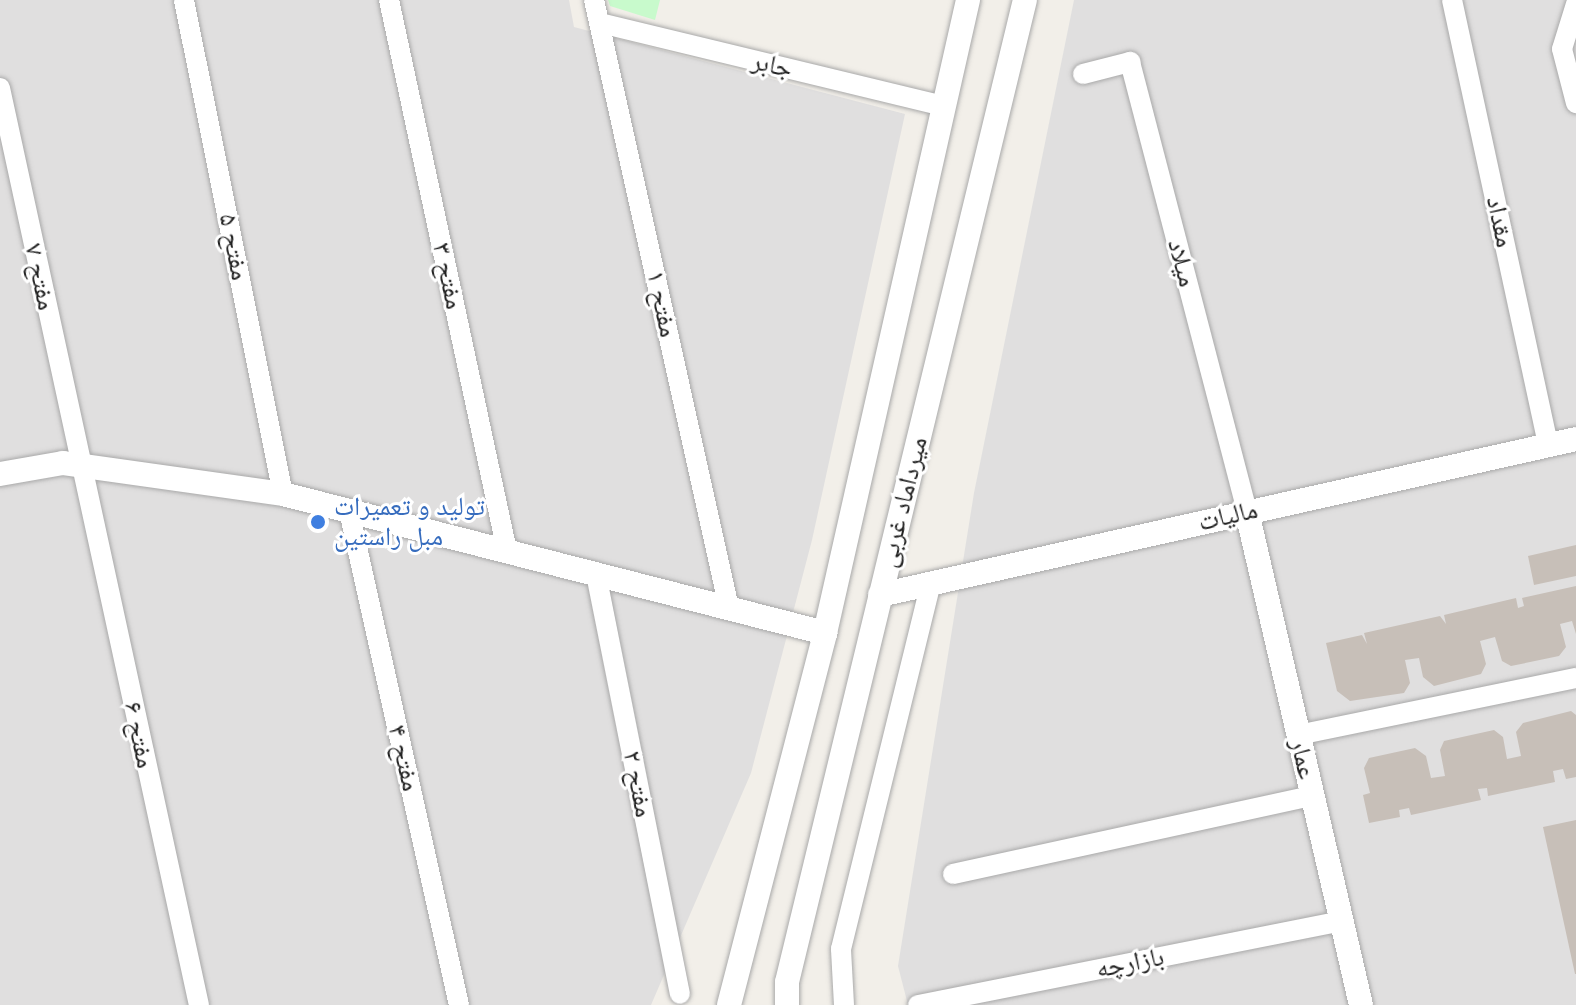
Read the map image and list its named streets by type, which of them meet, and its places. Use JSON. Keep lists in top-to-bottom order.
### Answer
{
  "streets": {
    "street": [
      "جابر",
      "مقداد",
      "مفتح ۵",
      "میلاد",
      "مفتح ۳",
      "مفتح ۷",
      "مفتح ۱",
      "میرداماد غربی",
      "مالیات",
      "مفتح ۶",
      "مفتح ۴",
      "عمار",
      "مفتح ۲",
      "بازارچه"
    ]
  },
  "crossings": [
    ["جابر", "مفتح ۱"],
    ["جابر", "میرداماد غربی"],
    ["مقداد", "مالیات"],
    ["میلاد", "مالیات"],
    ["میلاد", "عمار"],
    ["مفتح ۷", "مفتح ۶"],
    ["میرداماد غربی", "مالیات"],
    ["مالیات", "عمار"],
    ["عمار", "بازارچه"]
  ],
  "places": ["تولید و تعمیرات مبل راستین"]
}
